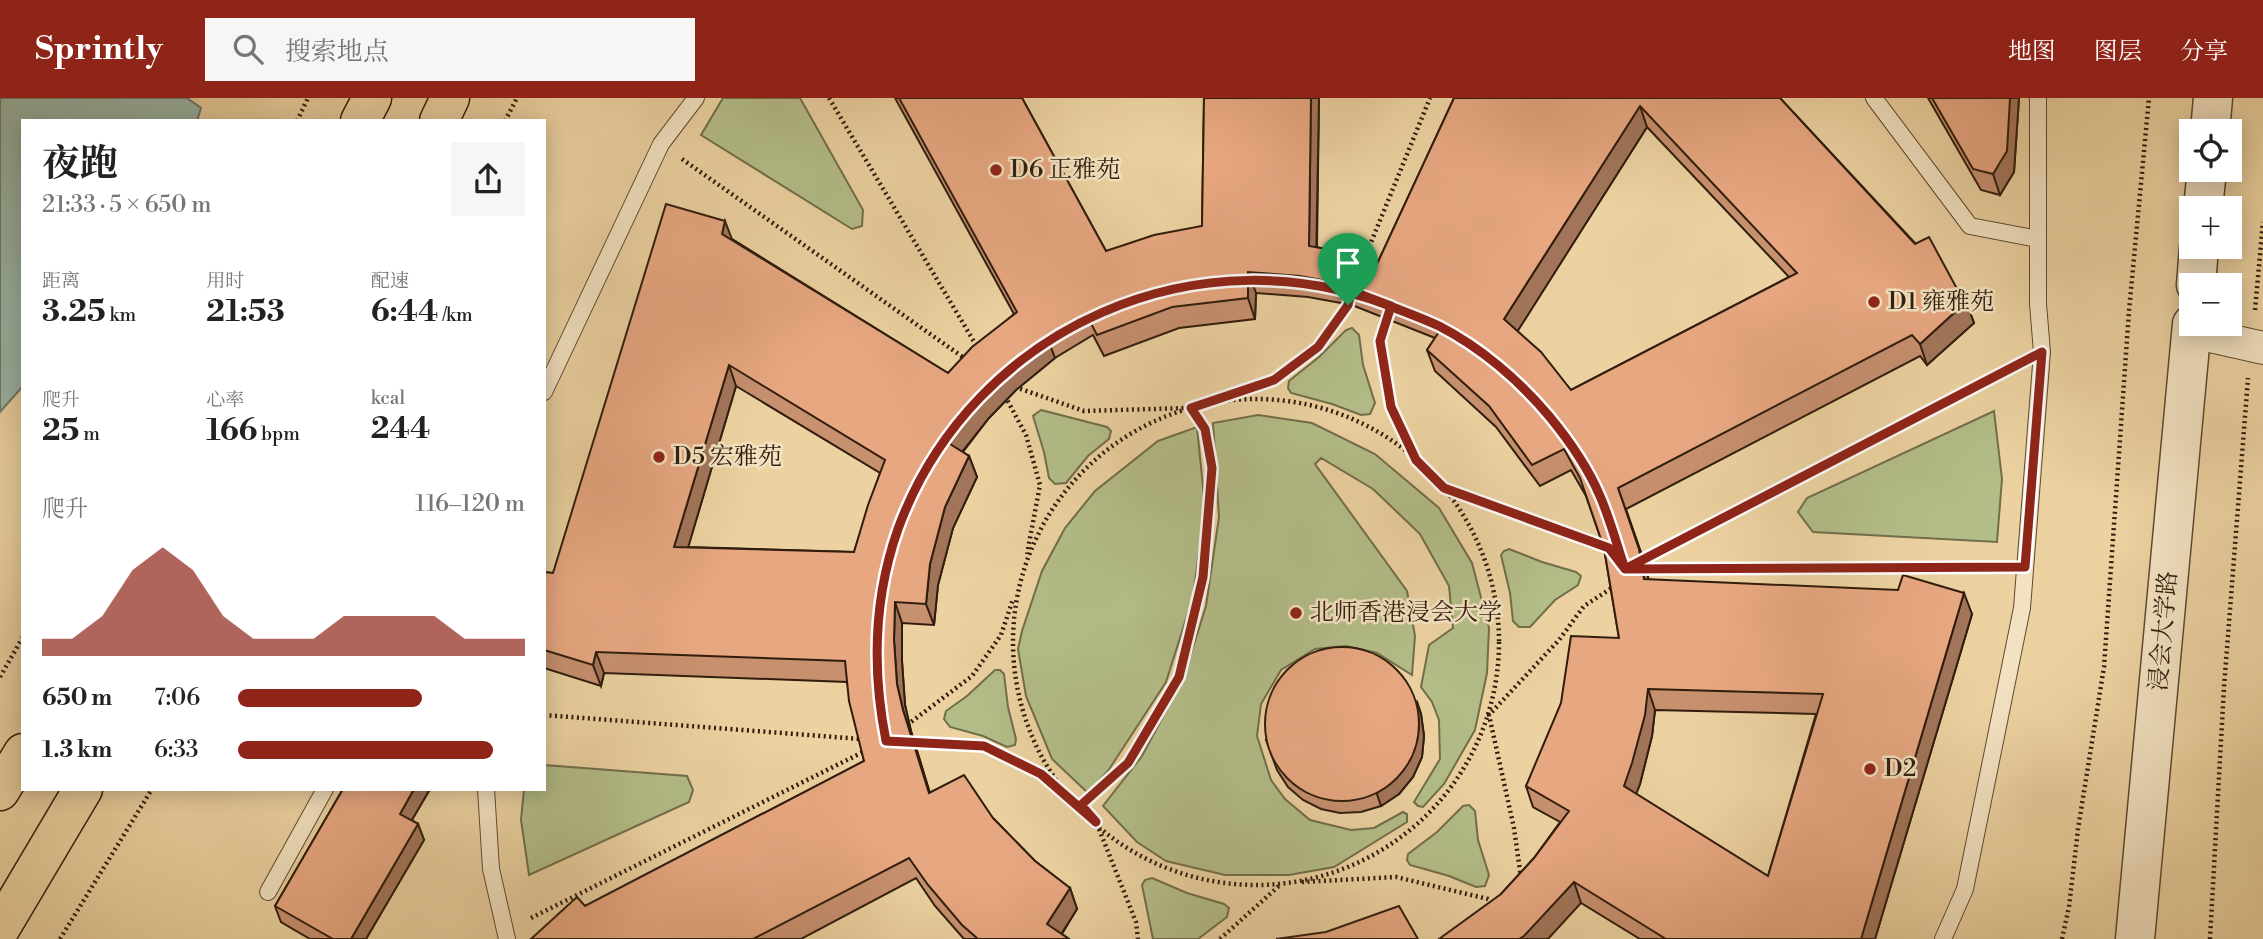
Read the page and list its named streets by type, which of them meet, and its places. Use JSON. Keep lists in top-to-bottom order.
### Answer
{
  "streets": {
    "street": ["浸会大学路"]
  },
  "places": [
    "D6 正雅苑",
    "D1 雍雅苑",
    "D5 宏雅苑",
    "北师香港浸会大学",
    "D2"
  ],
  "page": {
    "header": "Sprintly",
    "search": "搜索地点",
    "nav": ["地图", "图层", "分享"],
    "map_buttons": ["+", "−"],
    "heading": ["夜跑", "21:33 · 5 × 650 m"],
    "stats": [
      ["距离", "3.25 km"],
      ["用时", "21:53"],
      ["配速", "6:44 /km"],
      ["爬升", "25 m"],
      ["心率", "166 bpm"],
      ["kcal", "244"]
    ],
    "chart": ["爬升", "116–120 m"],
    "list": [
      {
        "name": "650 m",
        "note": "7:06"
      },
      {
        "name": "1.3 km",
        "note": "6:33"
      }
    ]
  }
}
